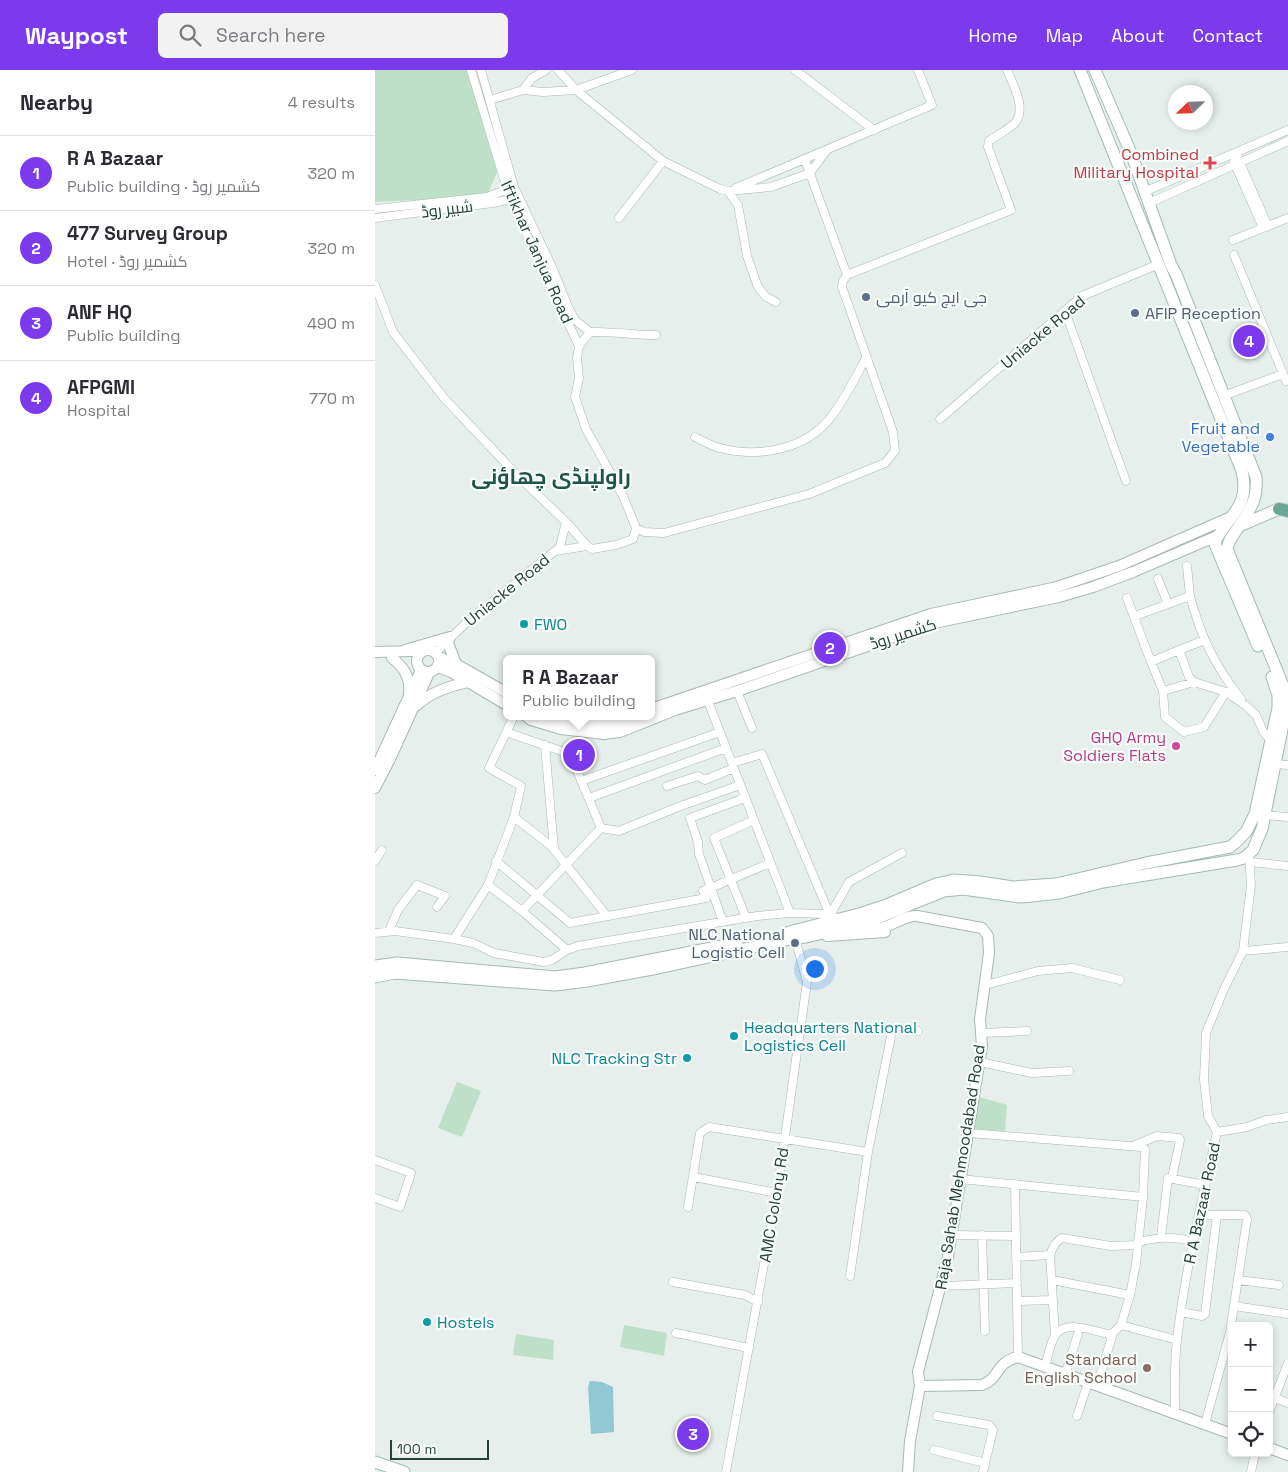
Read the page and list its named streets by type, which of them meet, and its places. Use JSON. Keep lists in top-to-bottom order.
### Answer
{
  "streets": {
    "main road": ["کشمیر روڈ"],
    "street": [
      "شبیر روڈ",
      "Iftikhar Janjua Road",
      "Uniacke Road",
      "Raja Sahab Mehmoodabad Road",
      "R A Bazaar Road",
      "AMC Colony Rd"
    ]
  },
  "crossings": [
    ["شبیر روڈ", "Iftikhar Janjua Road"]
  ],
  "districts": ["راولپنڈی چھاؤنی"],
  "places": {
    "health": ["Combined Military Hospital"],
    "other": [
      "جی ایچ کیو آرمی",
      "AFIP Reception",
      "Fruit and Vegetable",
      "FWO",
      "GHQ Army Soldiers Flats",
      "NLC National Logistic Cell",
      "Headquarters National Logistics Cell",
      "NLC Tracking Str",
      "Hostels",
      "Standard English School"
    ]
  },
  "scale_bar": "100 m",
  "north": "bottom left",
  "page": {
    "header": "Waypost",
    "search": "Search here",
    "nav": [
      "Home",
      "Map",
      "About",
      "Contact"
    ],
    "heading": ["Nearby", "4 results"],
    "list": [
      {
        "mark": "1",
        "name": "R A Bazaar",
        "note": "Public building · کشمیر روڈ",
        "value": "320 m"
      },
      {
        "mark": "2",
        "name": "477 Survey Group",
        "note": "Hotel · کشمیر روڈ",
        "value": "320 m"
      },
      {
        "mark": "3",
        "name": "ANF HQ",
        "note": "Public building",
        "value": "490 m"
      },
      {
        "mark": "4",
        "name": "AFPGMI",
        "note": "Hospital",
        "value": "770 m"
      }
    ],
    "pins": [
      "4",
      "2",
      "1",
      "3"
    ],
    "popup": ["R A Bazaar", "Public building"],
    "map_buttons": ["+", "−"],
    "scale": "100 m"
  }
}
